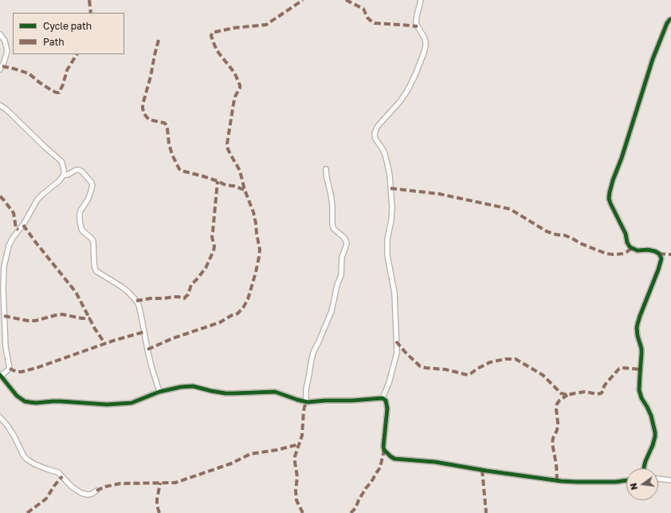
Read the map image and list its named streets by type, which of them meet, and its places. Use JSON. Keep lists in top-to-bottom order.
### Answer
{
  "legend": ["Cycle path", "Path"],
  "north": "left"
}
